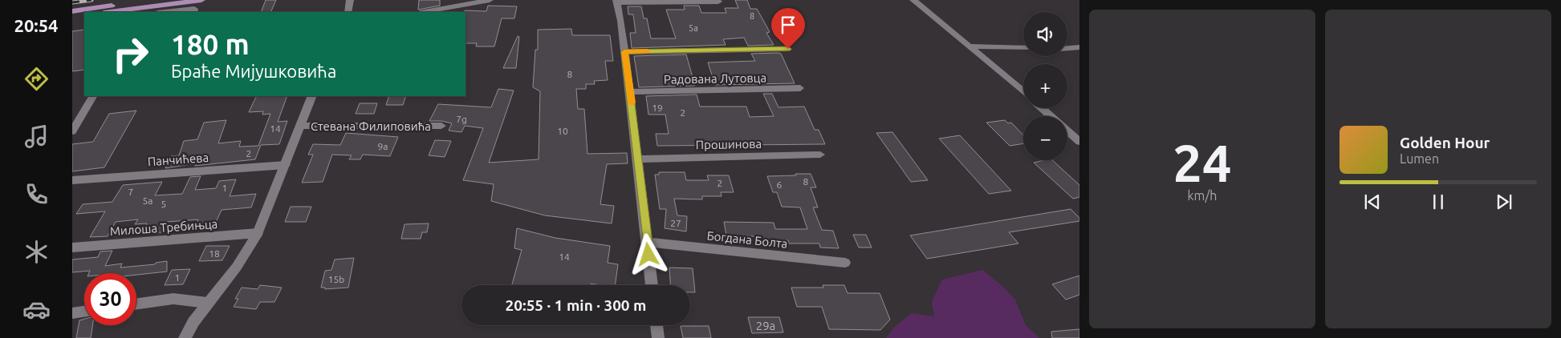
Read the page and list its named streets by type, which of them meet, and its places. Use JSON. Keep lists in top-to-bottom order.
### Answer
{
  "streets": {
    "street": [
      "Радована Лутовца",
      "Стевана Филиповића",
      "Прошинова",
      "Панчићева",
      "Милоша Требињца",
      "Богдана Болта"
    ]
  },
  "crossings": [
    ["Стевана Филиповића", "Панчићева"],
    ["Стевана Филиповића", "Милоша Требињца"]
  ],
  "house_numbers": [
    "8",
    "5a",
    "8",
    "19",
    "2",
    "7g",
    "14",
    "10",
    "9a",
    "2",
    "8",
    "2",
    "6",
    "1",
    "7",
    "5a",
    "5",
    "27",
    "18",
    "14",
    "1",
    "15b",
    "29a"
  ],
  "page": {
    "tabs": "20:54",
    "tile": ["24", "km/h"],
    "map_buttons": ["+", "−"],
    "turn": ["180 m", "Браће Мијушковића"],
    "song": ["Golden Hour", "Lumen"],
    "limit": "30",
    "trip": "20:55 · 1 min · 300 m"
  }
}
